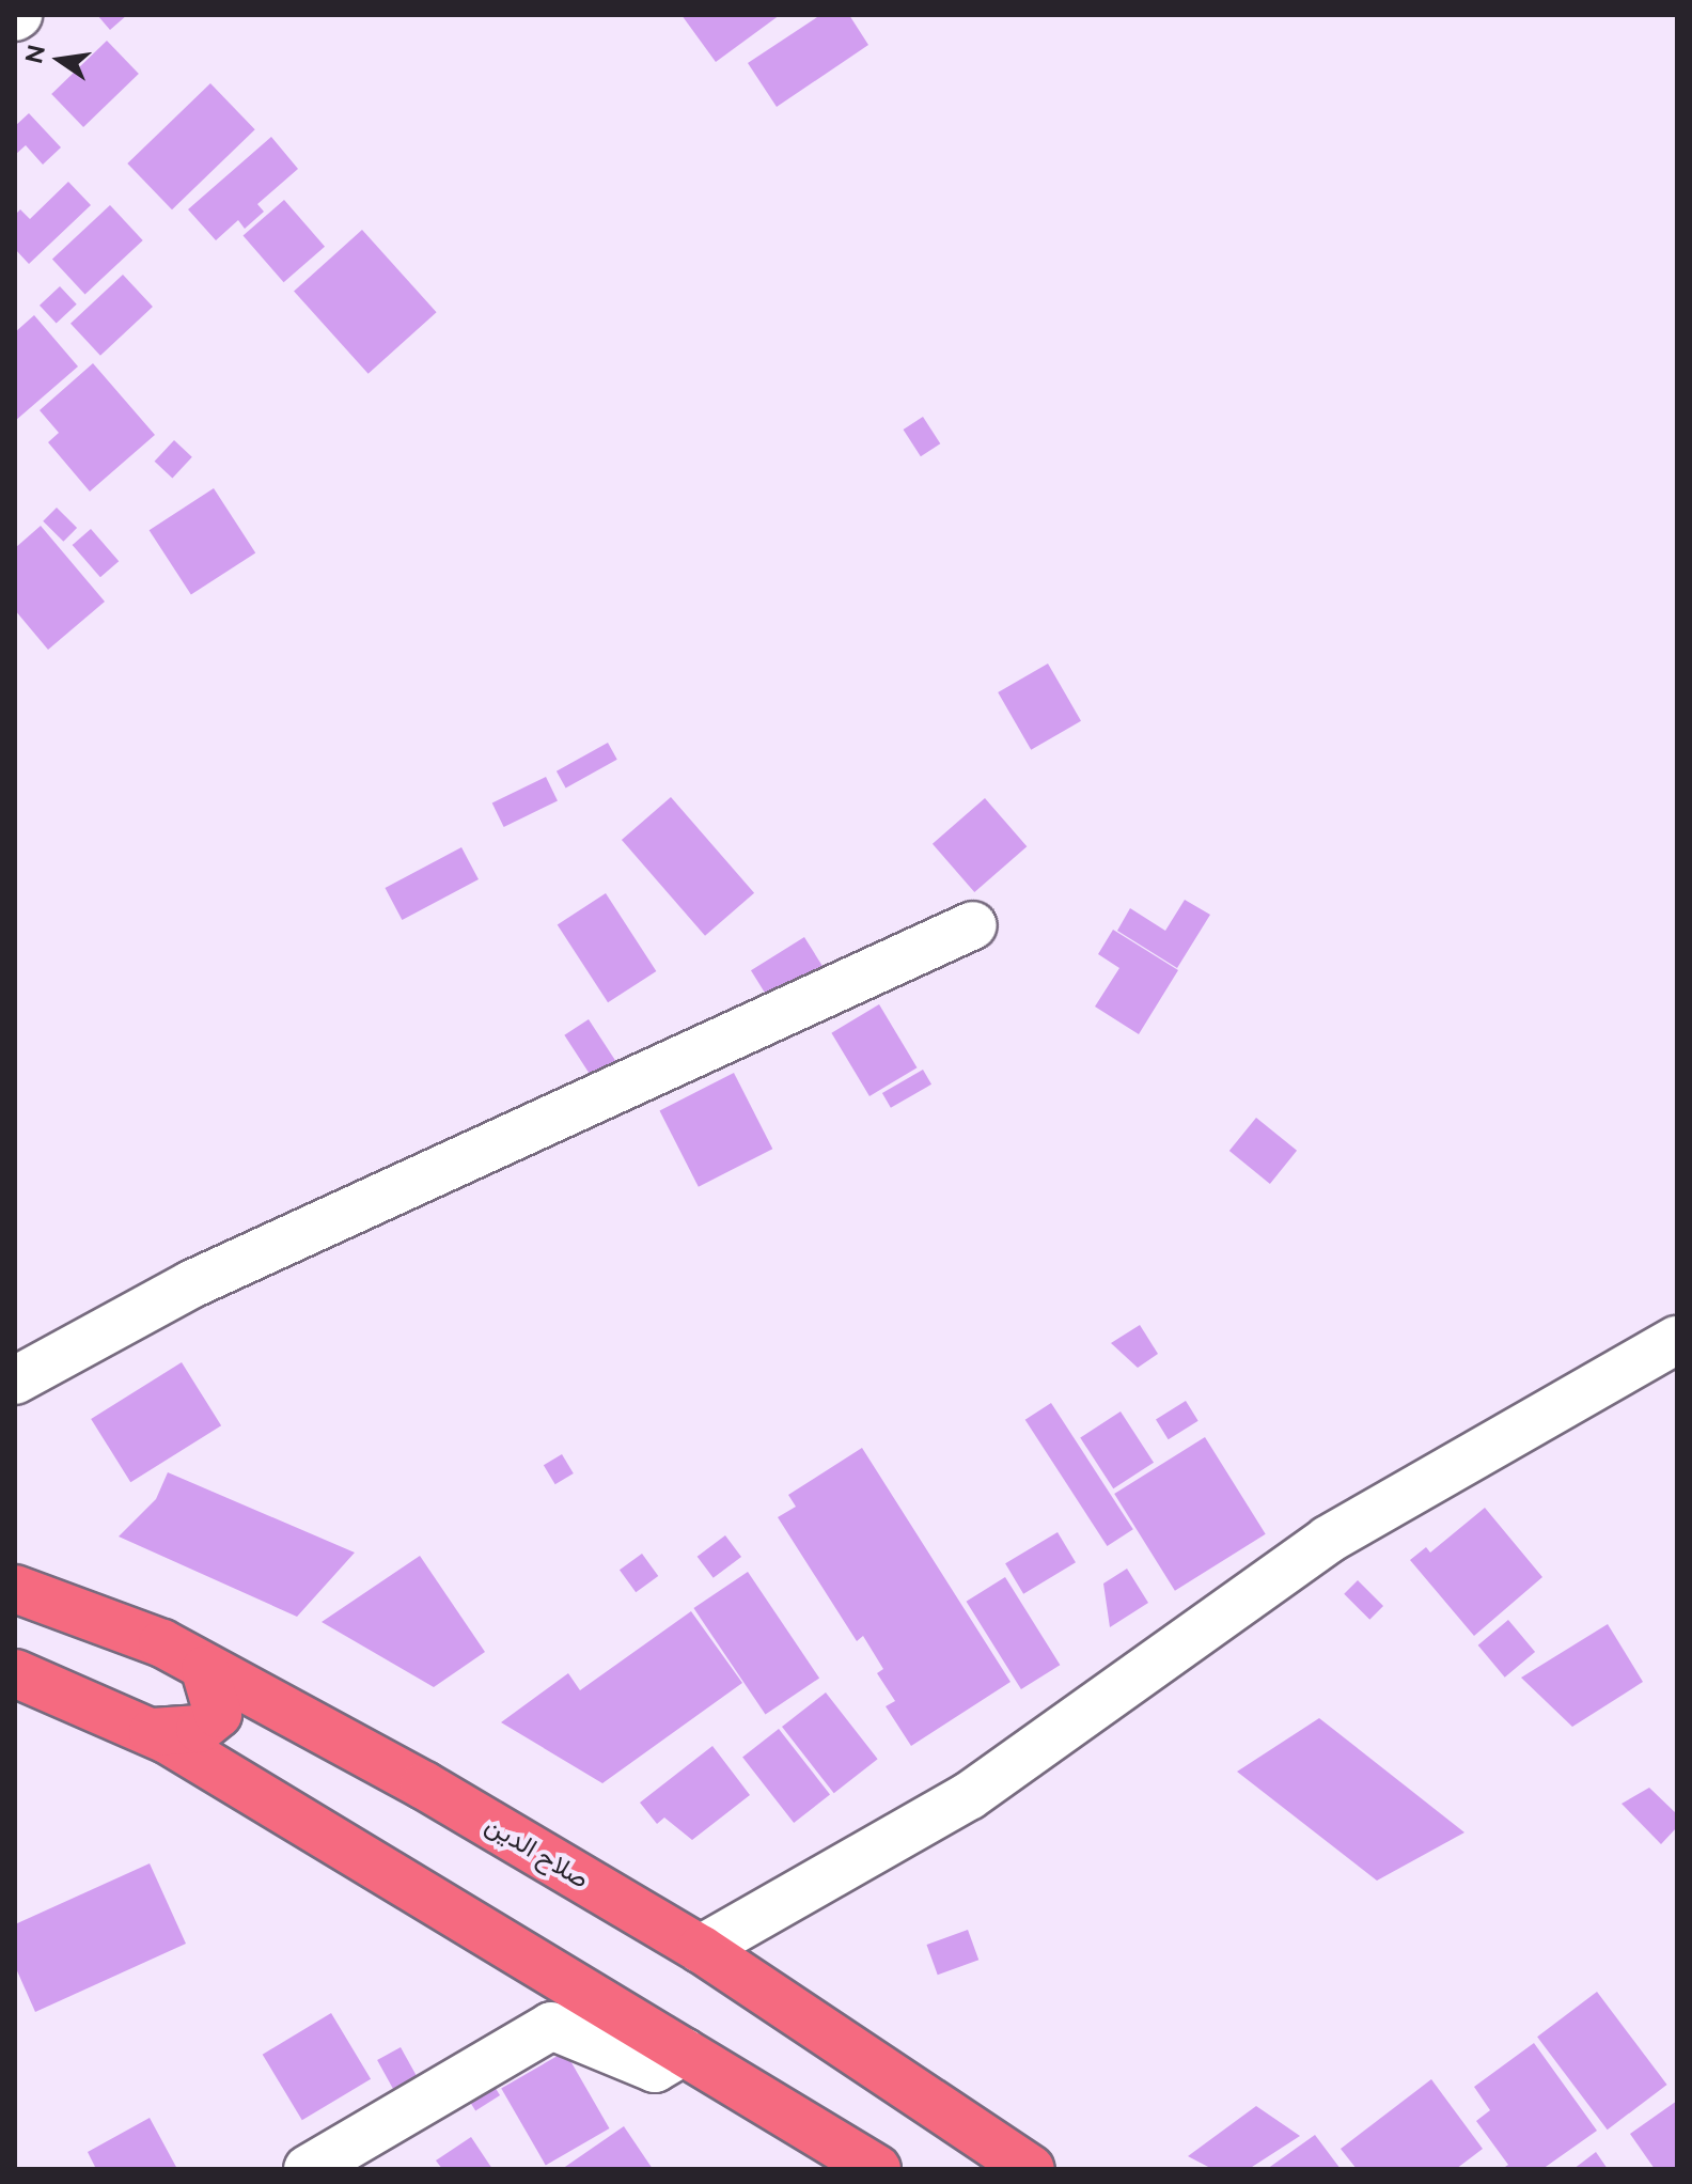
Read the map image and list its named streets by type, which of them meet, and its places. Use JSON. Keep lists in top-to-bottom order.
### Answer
{
  "streets": {
    "highway": ["صلاح الدين"]
  },
  "north": "left"
}
